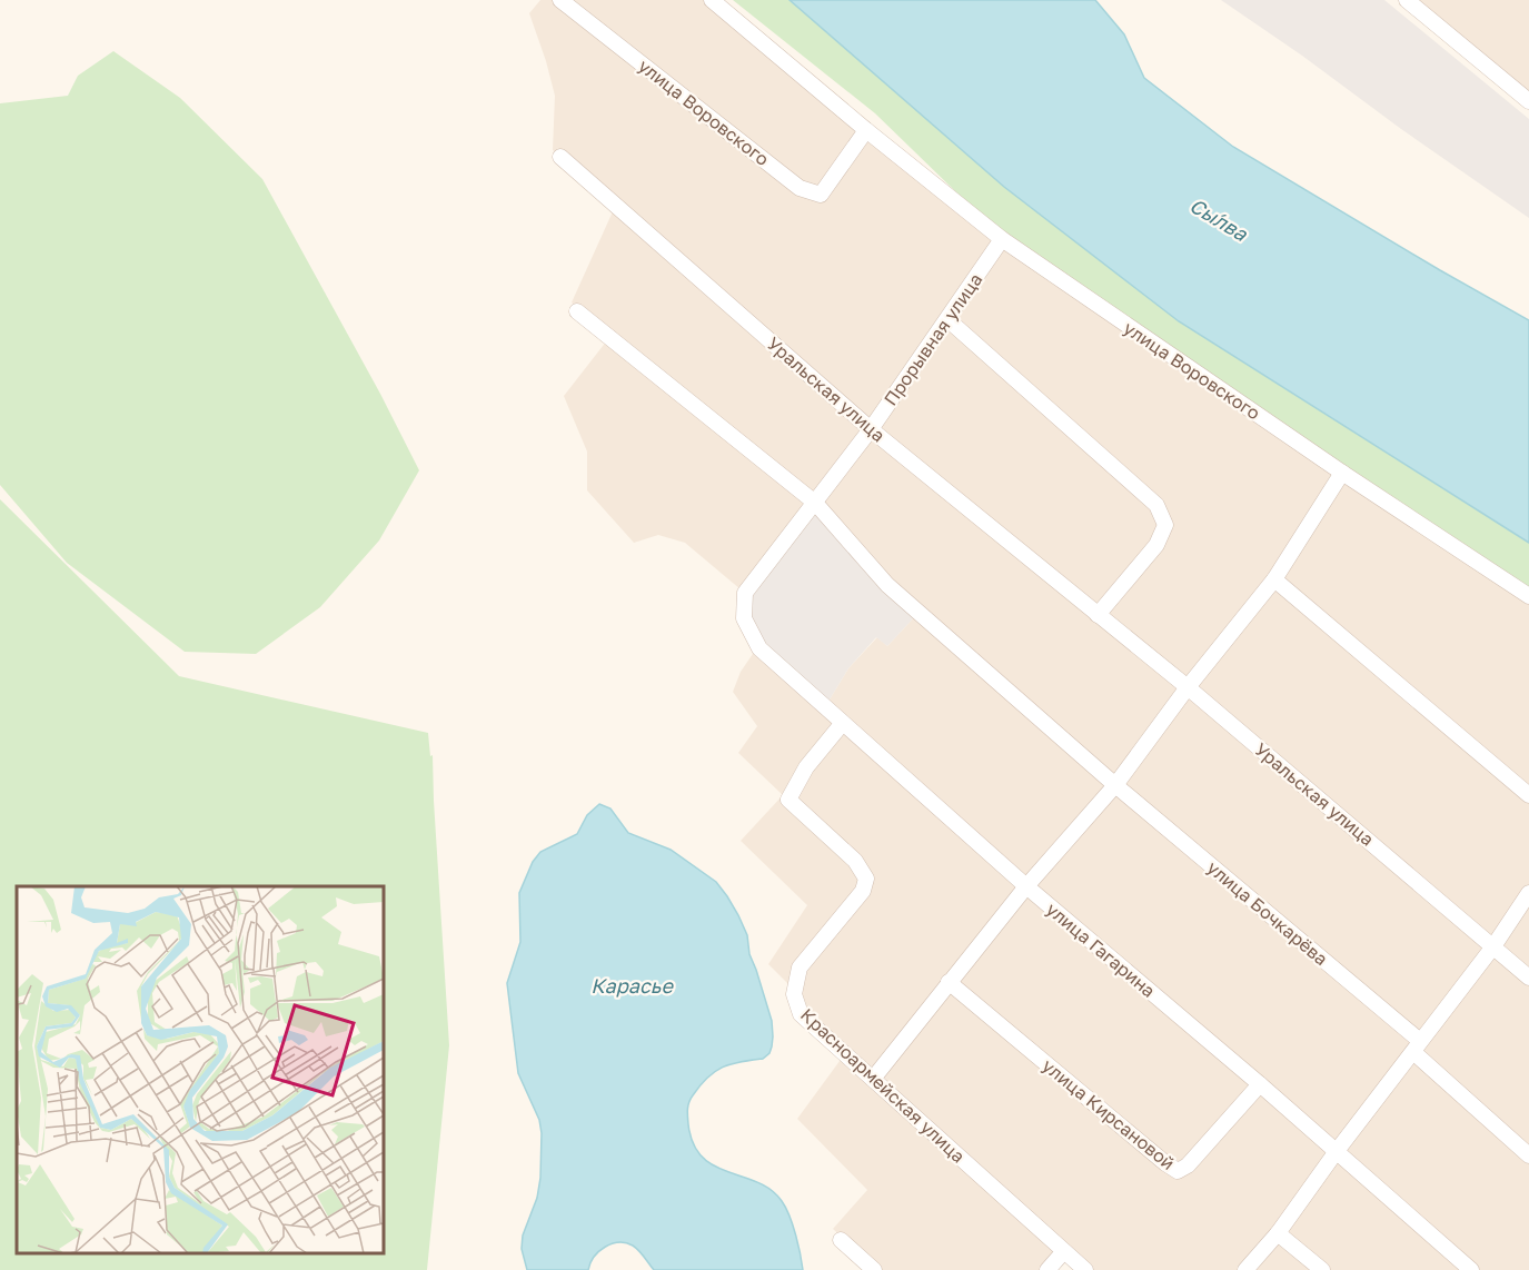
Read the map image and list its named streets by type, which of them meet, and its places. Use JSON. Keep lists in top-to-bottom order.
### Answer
{
  "streets": {
    "street": [
      "улица Воровского",
      "Прорывная улица",
      "Уральская улица",
      "улица Бочкарёва",
      "улица Гагарина",
      "Красноармейская улица",
      "улица Кирсановой"
    ]
  },
  "crossings": [
    ["улица Воровского", "Прорывная улица"],
    ["Прорывная улица", "Уральская улица"],
    ["Прорывная улица", "улица Гагарина"],
    ["улица Гагарина", "Красноармейская улица"],
    ["улица Гагарина", "улица Кирсановой"]
  ],
  "water": ["Сы́лва", "Карасье"]
}
